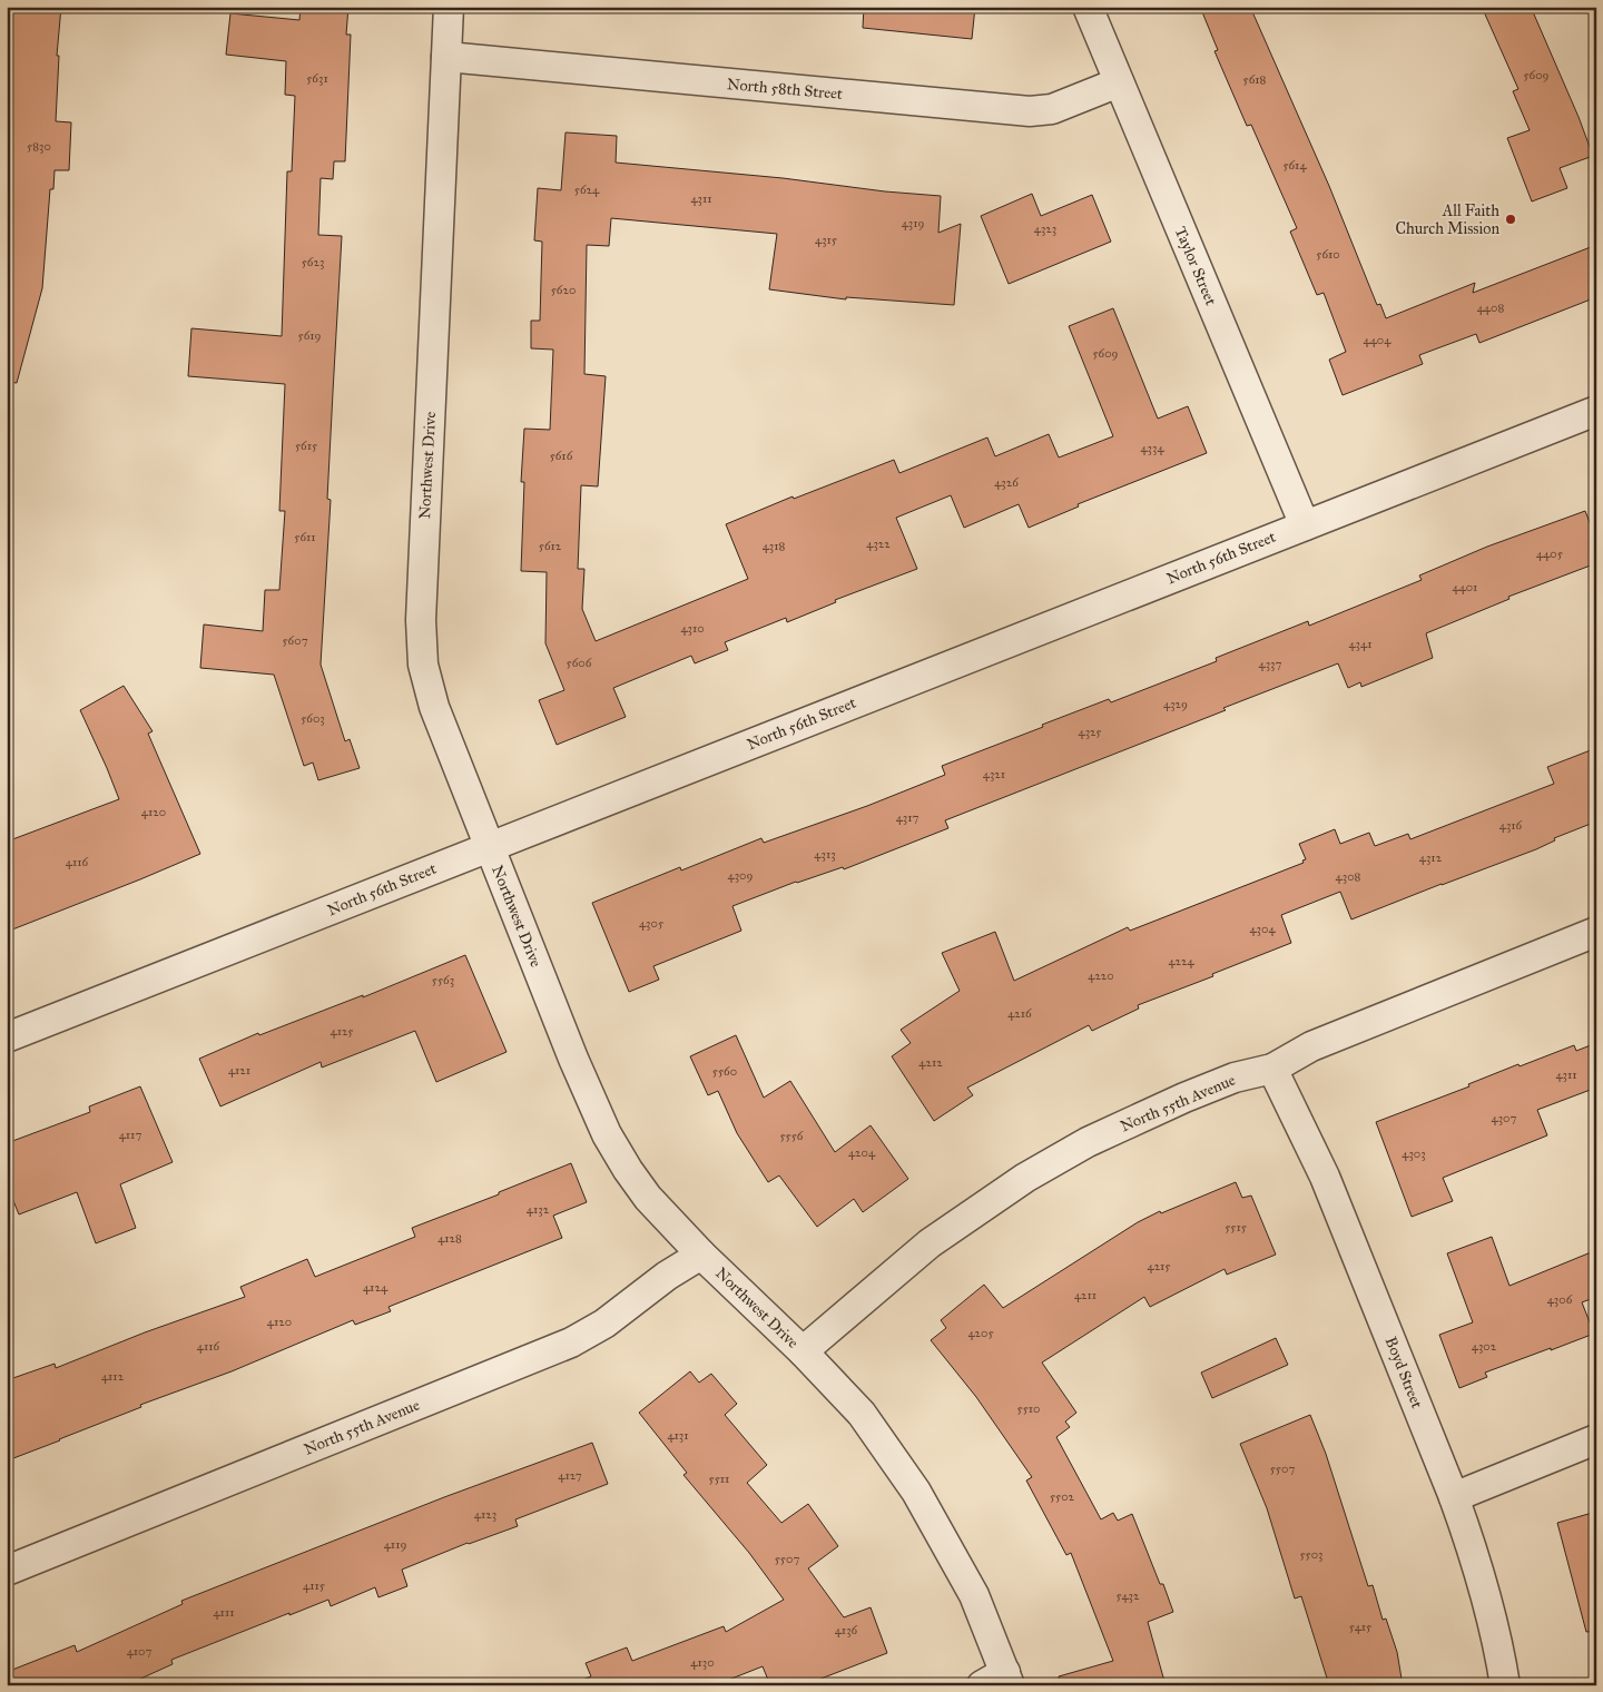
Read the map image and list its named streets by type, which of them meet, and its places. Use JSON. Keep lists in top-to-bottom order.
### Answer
{
  "streets": {
    "street": [
      "North 58th Street",
      "Taylor Street",
      "Northwest Drive",
      "North 56th Street",
      "North 55th Avenue",
      "Boyd Street"
    ]
  },
  "crossings": [
    ["North 58th Street", "Taylor Street"],
    ["North 58th Street", "Northwest Drive"],
    ["Taylor Street", "North 56th Street"],
    ["Northwest Drive", "North 56th Street"],
    ["Northwest Drive", "North 55th Avenue"],
    ["North 55th Avenue", "Boyd Street"]
  ],
  "places": ["All Faith Church Mission"],
  "house_numbers": [
    "5609",
    "5631",
    "5618",
    "5830",
    "5614",
    "5624",
    "4311",
    "4319",
    "4323",
    "4315",
    "5610",
    "5623",
    "5620",
    "4408",
    "5619",
    "4404",
    "5609",
    "5615",
    "4334",
    "5616",
    "4326",
    "5611",
    "4322",
    "5612",
    "4318",
    "4405",
    "4401",
    "4310",
    "5607",
    "4341",
    "5606",
    "4337",
    "4329",
    "5603",
    "4325",
    "4321",
    "4120",
    "4317",
    "4316",
    "4313",
    "4312",
    "4116",
    "4309",
    "4308",
    "4305",
    "4304",
    "4224",
    "4220",
    "5563",
    "4216",
    "4125",
    "4212",
    "4121",
    "5560",
    "4311",
    "4307",
    "4117",
    "5556",
    "4204",
    "4303",
    "4132",
    "5515",
    "4128",
    "4215",
    "4124",
    "4211",
    "4306",
    "4120",
    "4205",
    "4116",
    "4302",
    "4112",
    "5510",
    "4131",
    "5507",
    "4127",
    "5511",
    "5502",
    "4123",
    "4119",
    "5503",
    "5507",
    "4115",
    "5432",
    "4111",
    "5415",
    "4136",
    "4107",
    "4130"
  ]
}
